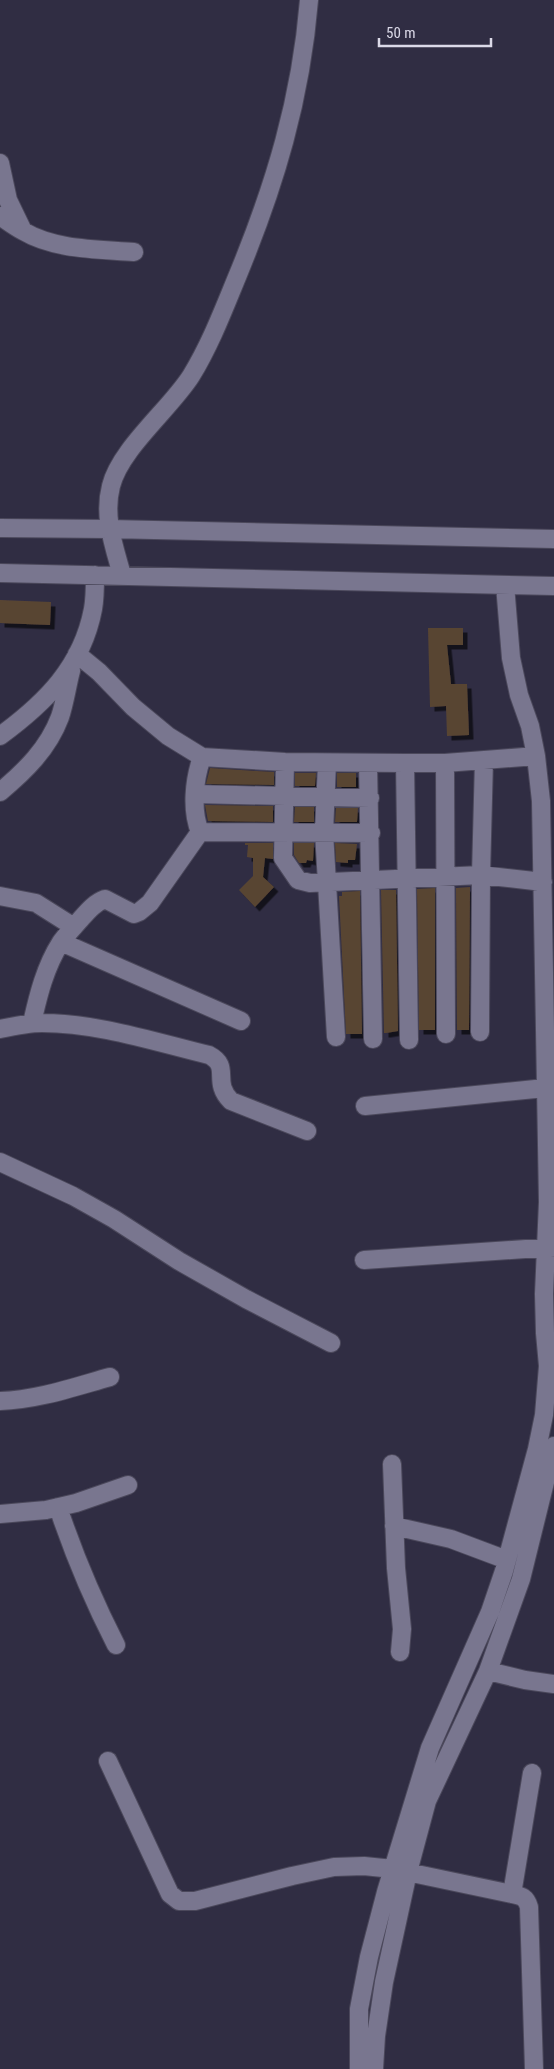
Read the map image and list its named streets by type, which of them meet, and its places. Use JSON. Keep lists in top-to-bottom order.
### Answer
{
  "scale_bar": "50 m"
}
